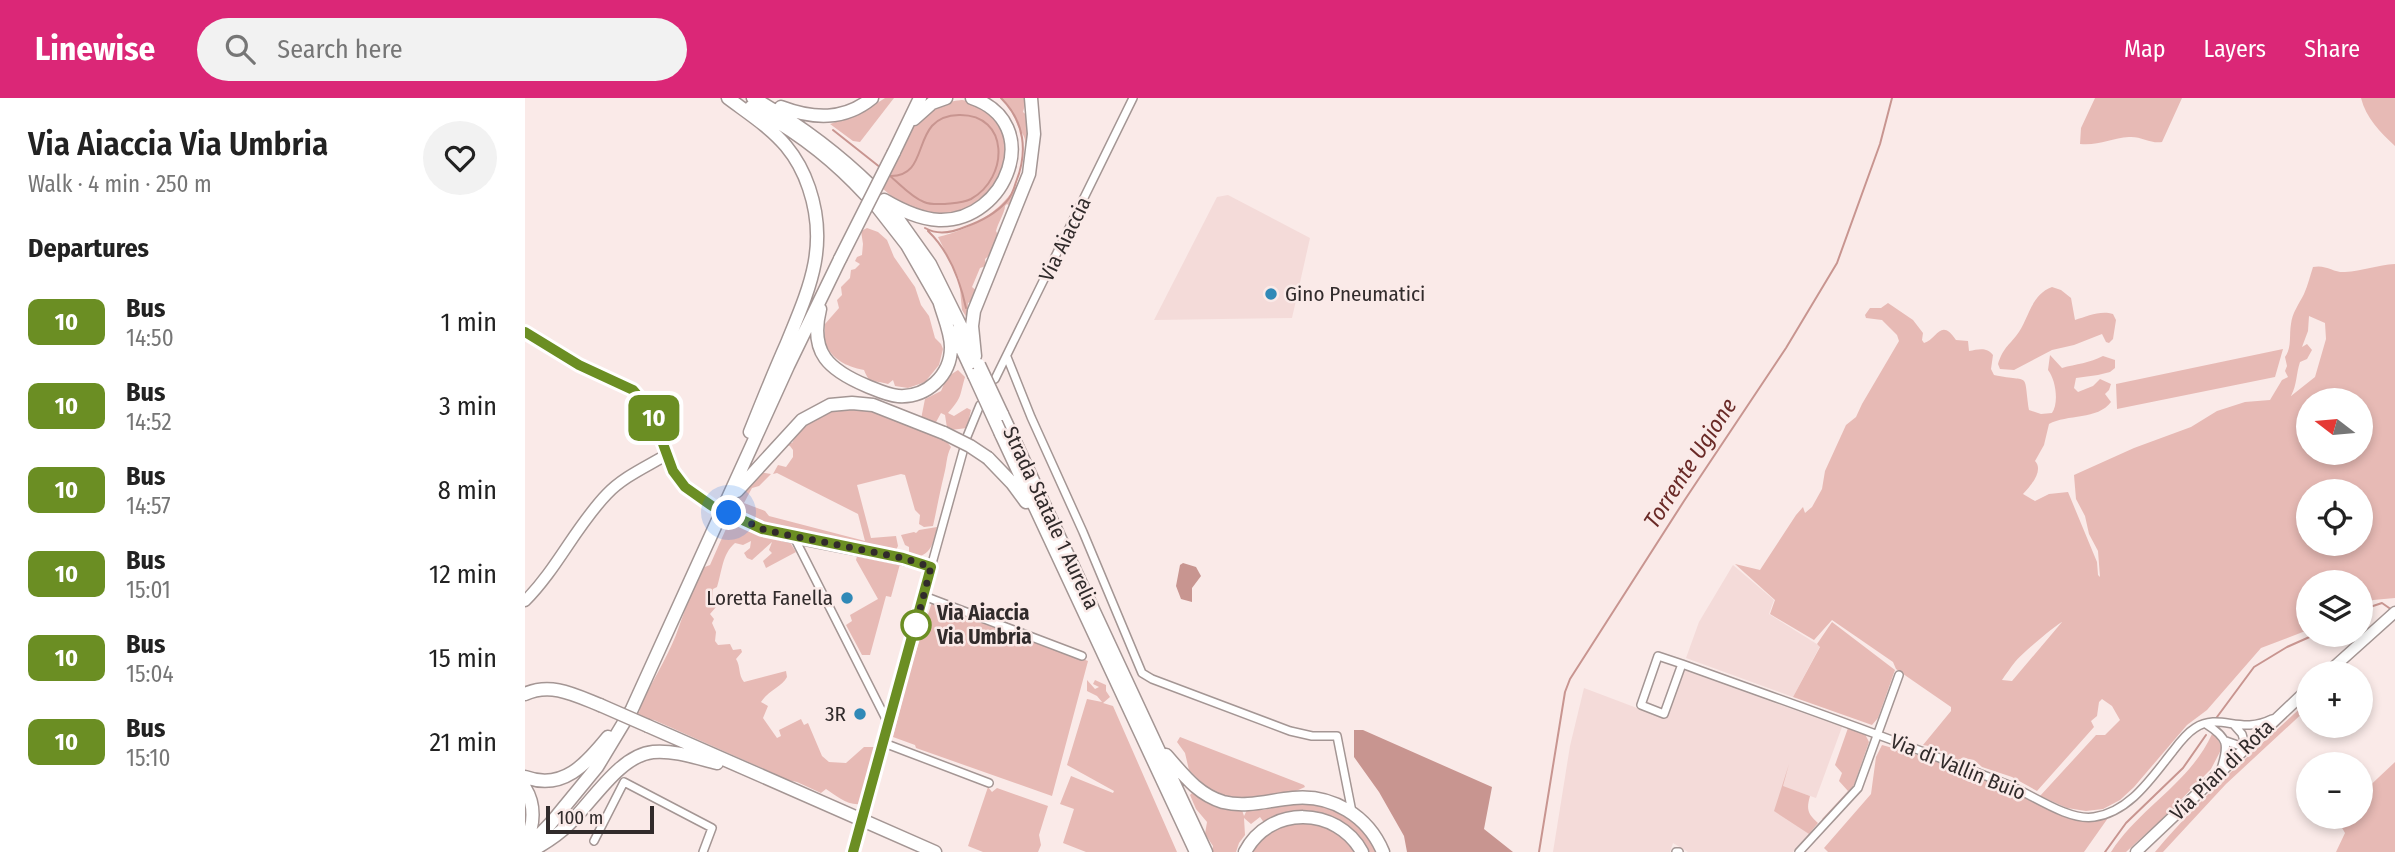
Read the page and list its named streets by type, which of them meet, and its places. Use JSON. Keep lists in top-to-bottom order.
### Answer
{
  "streets": {
    "highway": ["Strada Statale 1 Aurelia"],
    "street": ["Via Aiaccia", "Via di Vallin Buio", "Via Pian di Rota"]
  },
  "water": ["Torrente Ugione"],
  "places": [
    "Gino Pneumatici",
    "Loretta Fanella",
    "Via Aiaccia Via Umbria",
    "3R"
  ],
  "lines": ["bus line 10"],
  "scale_bar": "100 m",
  "north": "left",
  "page": {
    "header": "Linewise",
    "search": "Search here",
    "nav": ["Map", "Layers", "Share"],
    "heading": [
      ["Via Aiaccia Via Umbria", "Walk · 4 min · 250 m"],
      "Departures"
    ],
    "on_map": "10",
    "list": [
      {
        "mark": "10",
        "name": "Bus",
        "note": "14:50",
        "value": "1 min"
      },
      {
        "mark": "10",
        "name": "Bus",
        "note": "14:52",
        "value": "3 min"
      },
      {
        "mark": "10",
        "name": "Bus",
        "note": "14:57",
        "value": "8 min"
      },
      {
        "mark": "10",
        "name": "Bus",
        "note": "15:01",
        "value": "12 min"
      },
      {
        "mark": "10",
        "name": "Bus",
        "note": "15:04",
        "value": "15 min"
      },
      {
        "mark": "10",
        "name": "Bus",
        "note": "15:10",
        "value": "21 min"
      }
    ],
    "map_buttons": ["+", "−"],
    "scale": "100 m"
  }
}
